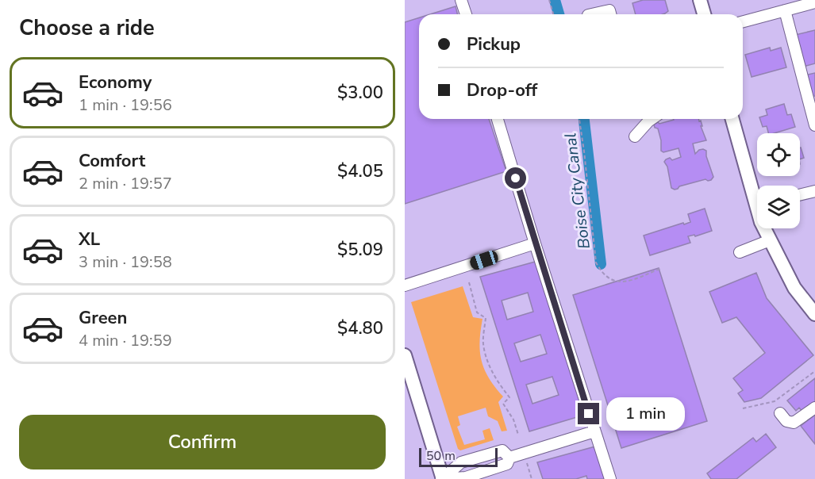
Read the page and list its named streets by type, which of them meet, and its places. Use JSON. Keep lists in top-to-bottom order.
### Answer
{
  "water": ["Boise City Canal"],
  "scale_bar": "50 m",
  "page": {
    "heading": "Choose a ride",
    "banner": ["Pickup", "Drop-off"],
    "list": [
      {
        "name": "Economy",
        "note": "1 min · 19:56",
        "value": "$3.00"
      },
      {
        "name": "Comfort",
        "note": "2 min · 19:57",
        "value": "$4.05"
      },
      {
        "name": "XL",
        "note": "3 min · 19:58",
        "value": "$5.09"
      },
      {
        "name": "Green",
        "note": "4 min · 19:59",
        "value": "$4.80"
      }
    ],
    "bubble": "1 min",
    "buttons": "Confirm",
    "scale": "50 m"
  }
}
